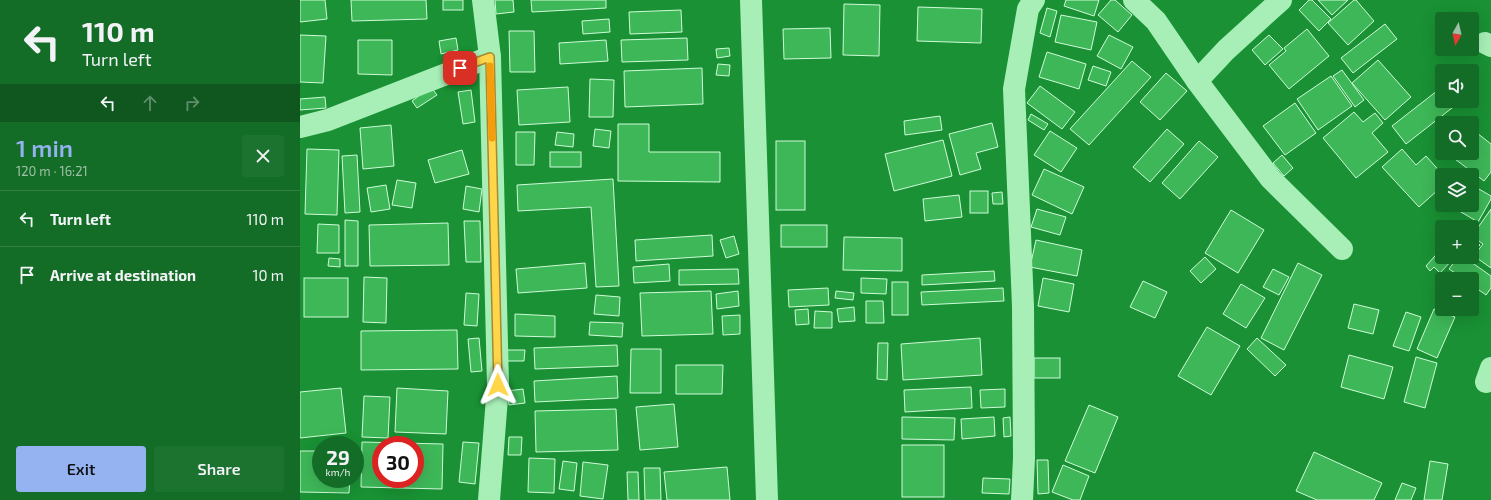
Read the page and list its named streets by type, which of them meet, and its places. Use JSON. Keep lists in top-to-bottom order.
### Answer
{
  "north": "bottom",
  "page": {
    "turn": ["110 m", "Turn left"],
    "map_buttons": ["+", "−"],
    "heading": ["1 min", "120 m · 16:21"],
    "list": [
      {
        "name": "Turn left",
        "value": "110 m"
      },
      {
        "name": "Arrive at destination",
        "value": "10 m"
      }
    ],
    "speed": "29 km/h",
    "limit": "30",
    "buttons": ["Exit", "Share"]
  }
}
